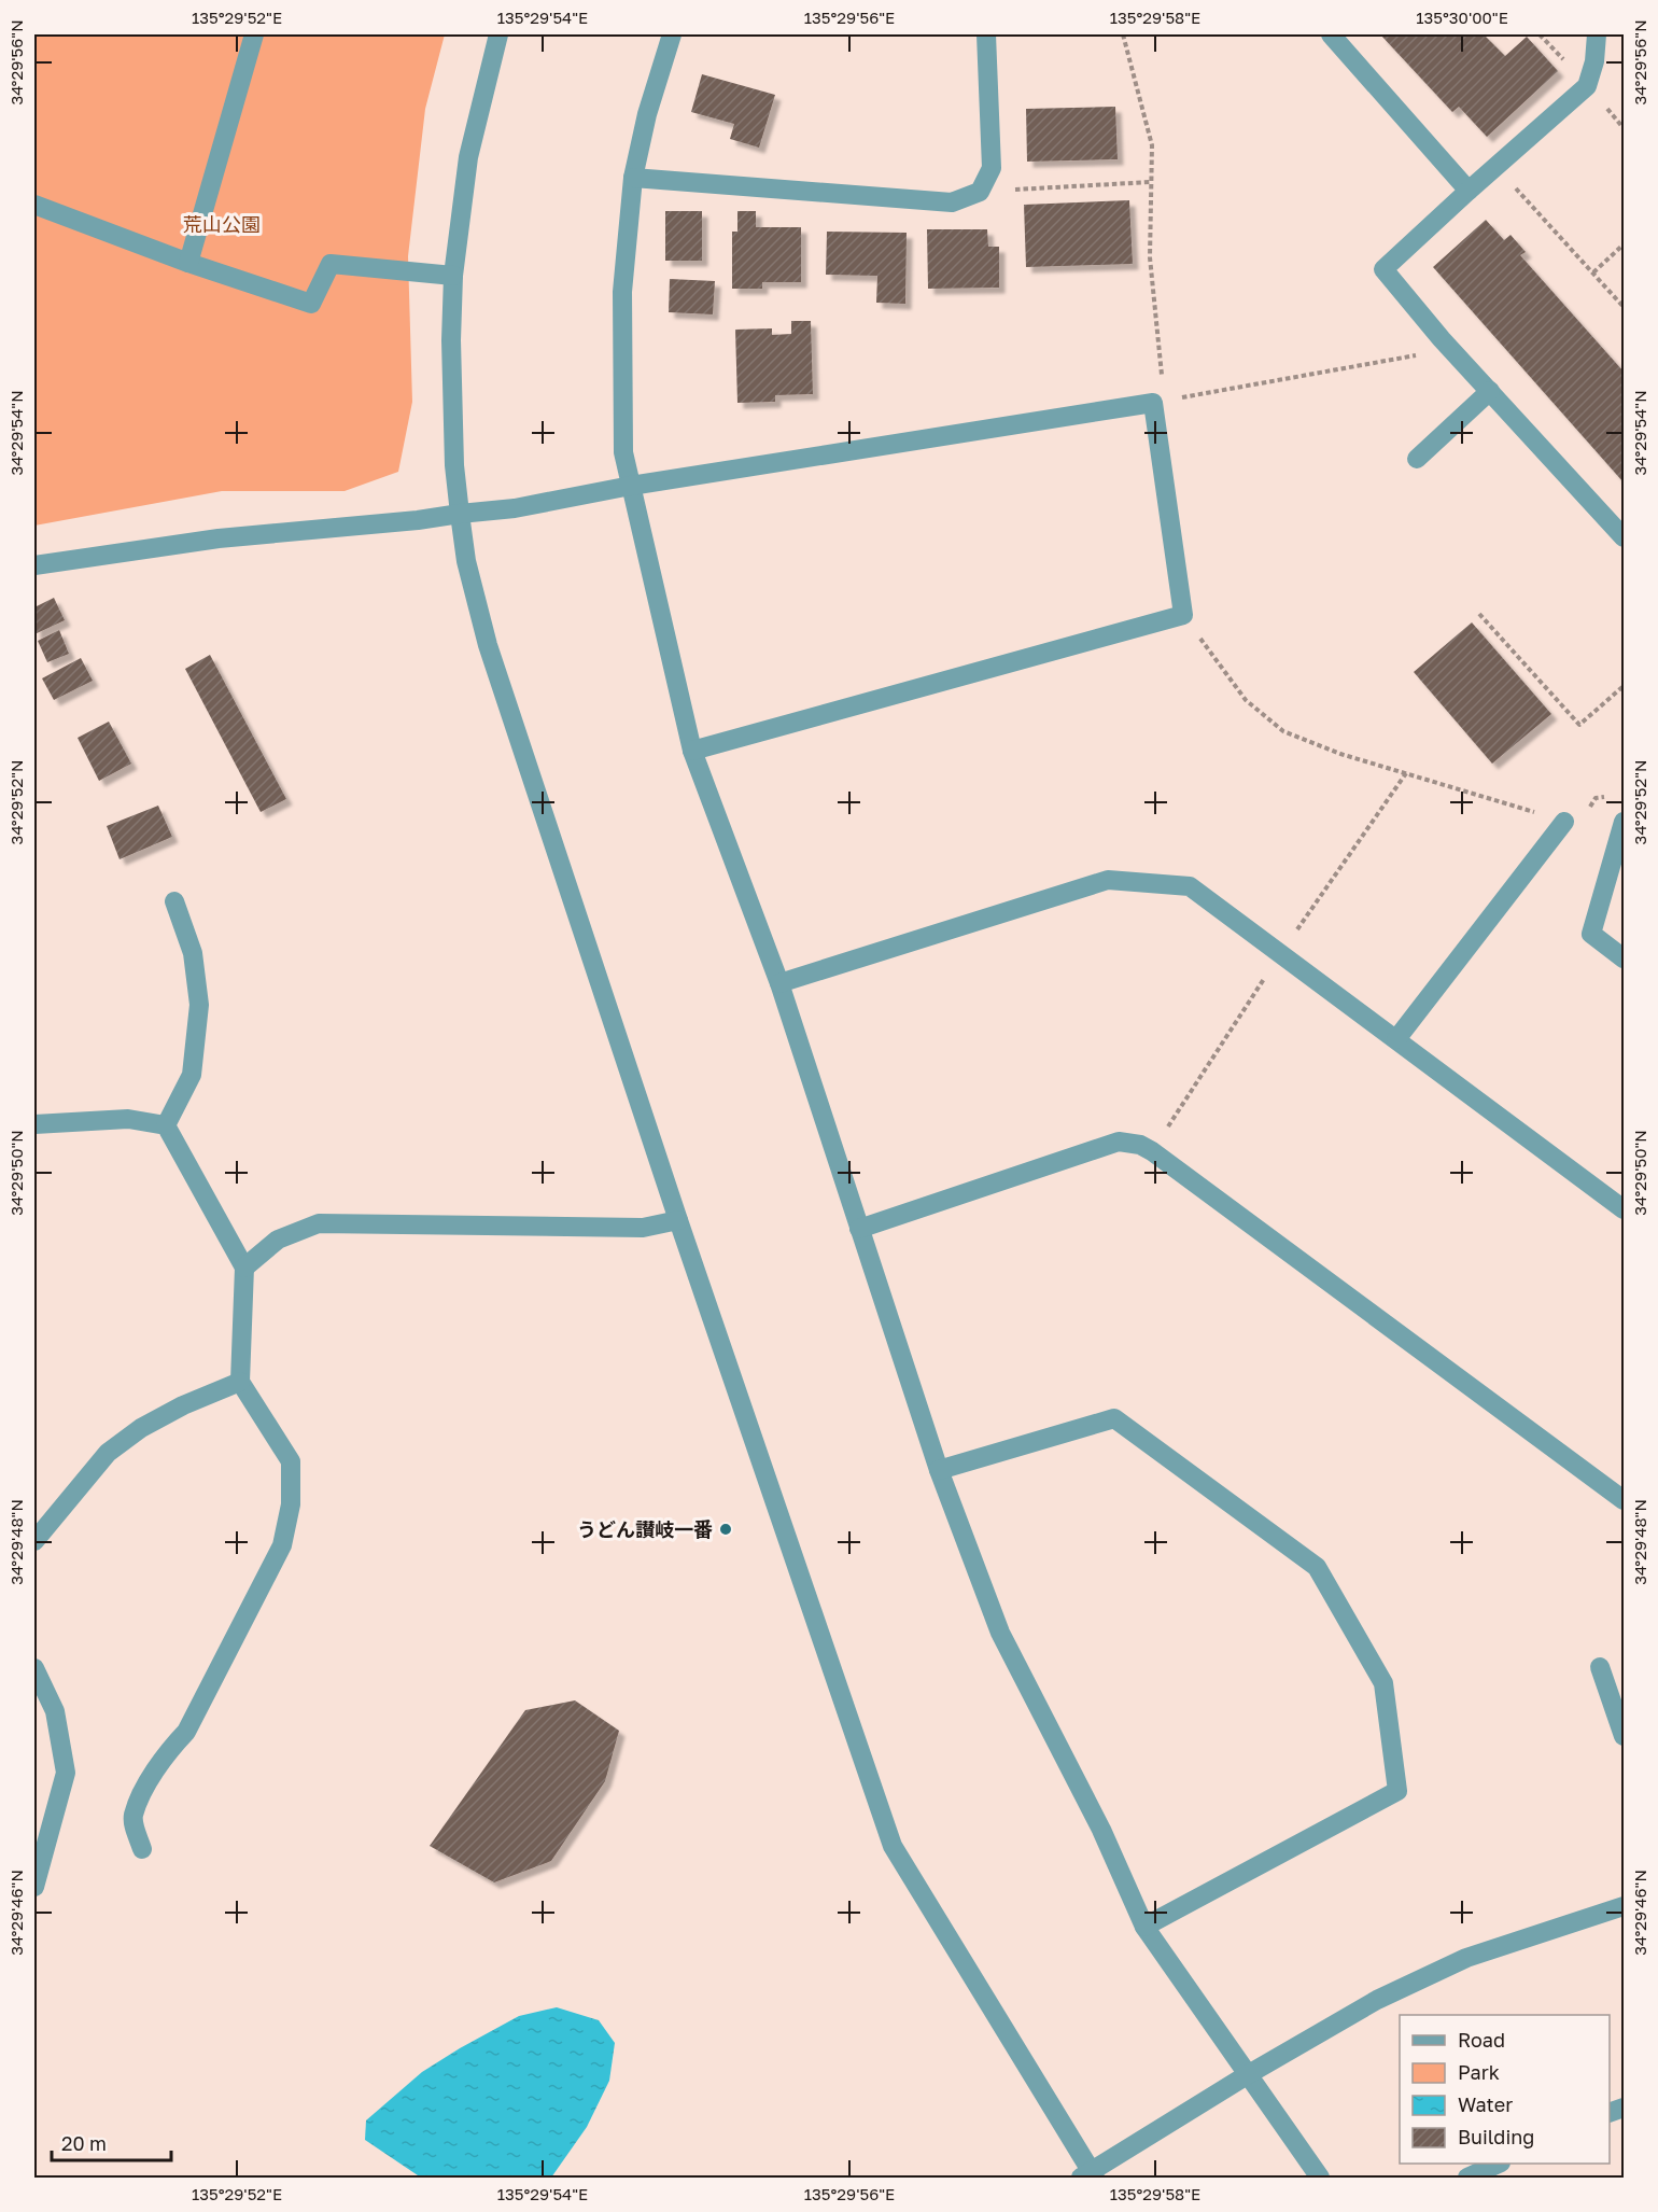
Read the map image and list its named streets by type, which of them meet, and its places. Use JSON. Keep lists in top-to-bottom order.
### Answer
{
  "parks": ["荒山公園"],
  "places": ["うどん讃岐一番"],
  "legend": [
    "Road",
    "Park",
    "Water",
    "Building"
  ],
  "scale_bar": "20 m",
  "coordinates": [
    "135°29'52\"E",
    "135°29'54\"E",
    "135°29'56\"E",
    "135°29'58\"E",
    "135°30'00\"E",
    "34°29'56\"N",
    "34°29'54\"N",
    "34°29'52\"N",
    "34°29'50\"N",
    "34°29'48\"N",
    "34°29'46\"N"
  ]
}
